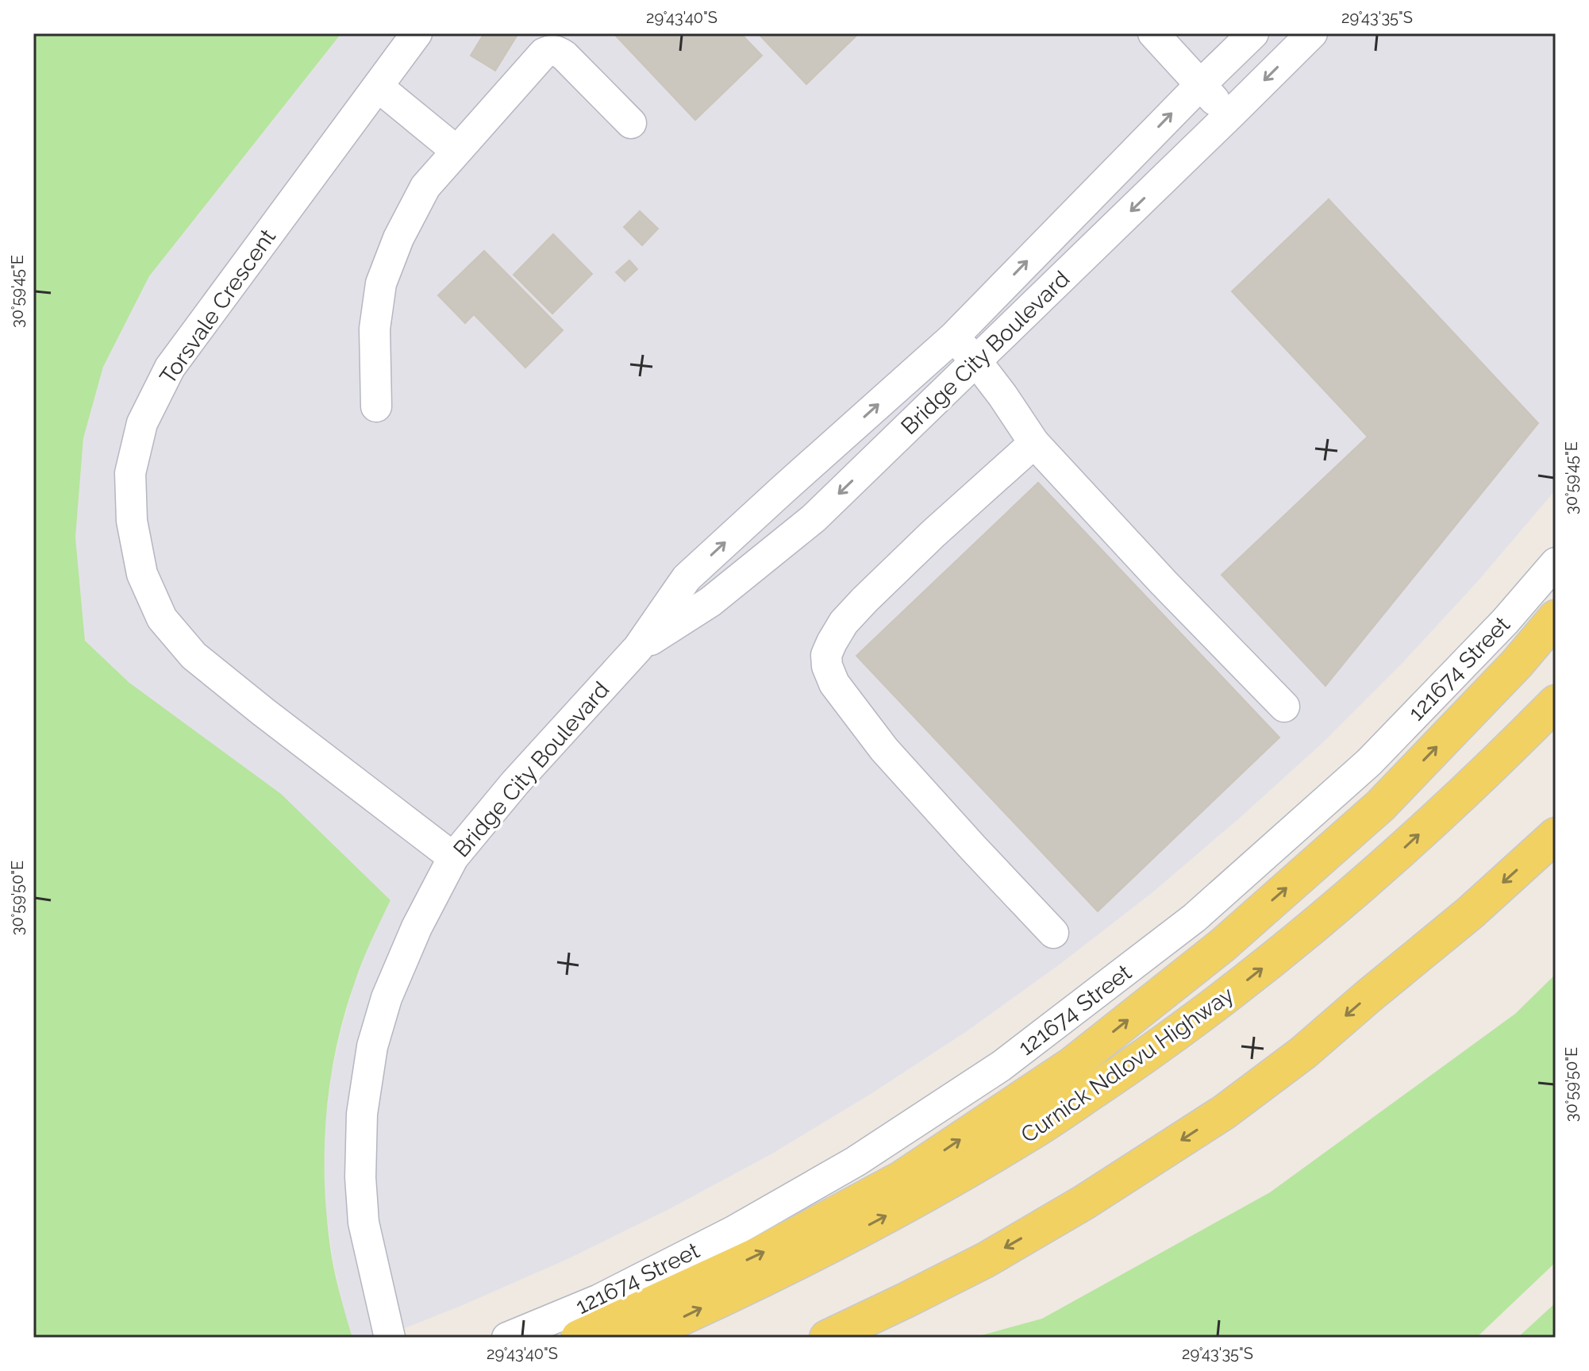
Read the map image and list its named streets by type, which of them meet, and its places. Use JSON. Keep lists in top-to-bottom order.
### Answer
{
  "streets": {
    "main road": ["Curnick Ndlovu Highway"],
    "street": ["Torsvale Crescent", "Bridge City Boulevard", "121674 Street"]
  },
  "crossings": [
    ["Torsvale Crescent", "Bridge City Boulevard"]
  ],
  "coordinates": [
    "29°43'40\"S",
    "29°43'35\"S",
    "30°59'45\"E",
    "30°59'50\"E"
  ]
}
